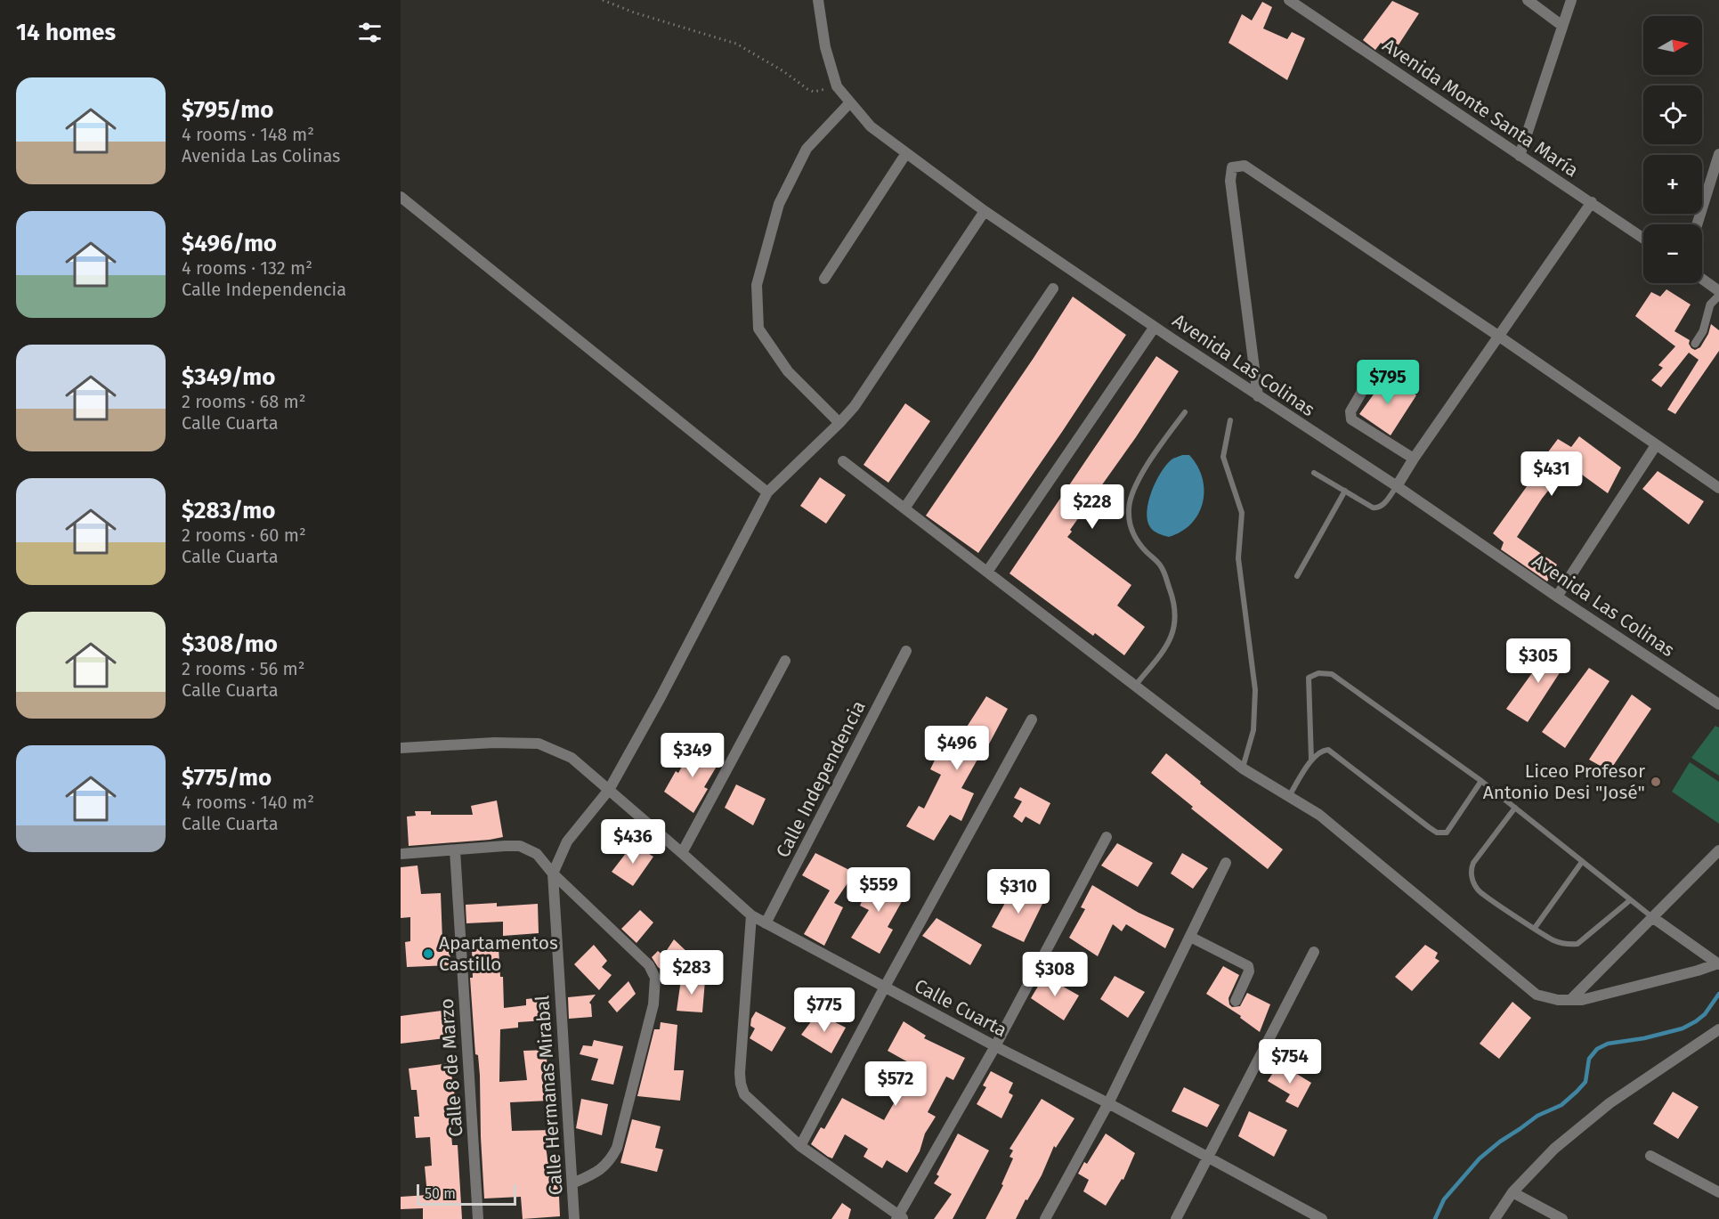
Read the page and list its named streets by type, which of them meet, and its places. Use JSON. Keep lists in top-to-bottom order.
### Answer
{
  "streets": {
    "street": [
      "Avenida Monte Santa María",
      "Avenida Las Colinas",
      "Calle Independencia",
      "Calle Cuarta",
      "Calle 8 de Marzo",
      "Calle Hermanas Mirabal"
    ]
  },
  "crossings": [
    ["Calle Independencia", "Calle Cuarta"]
  ],
  "places": ["Liceo Profesor Antonio Desi \"José\"", "Apartamentos Castillo"],
  "scale_bar": "50 m",
  "north": "right",
  "page": {
    "heading": "14 homes",
    "map_buttons": ["+", "−"],
    "list": [
      {
        "name": "$795/mo",
        "note": "4 rooms · 148 m² · Avenida Las Colinas"
      },
      {
        "name": "$496/mo",
        "note": "4 rooms · 132 m² · Calle Independencia"
      },
      {
        "name": "$349/mo",
        "note": "2 rooms · 68 m² · Calle Cuarta"
      },
      {
        "name": "$283/mo",
        "note": "2 rooms · 60 m² · Calle Cuarta"
      },
      {
        "name": "$308/mo",
        "note": "2 rooms · 56 m² · Calle Cuarta"
      },
      {
        "name": "$775/mo",
        "note": "4 rooms · 140 m² · Calle Cuarta"
      }
    ],
    "price": [
      "$795",
      "$431",
      "$228",
      "$305",
      "$496",
      "$349",
      "$436",
      "$559",
      "$310",
      "$283",
      "$308",
      "$775",
      "$754",
      "$572"
    ],
    "scale": "50 m"
  }
}
